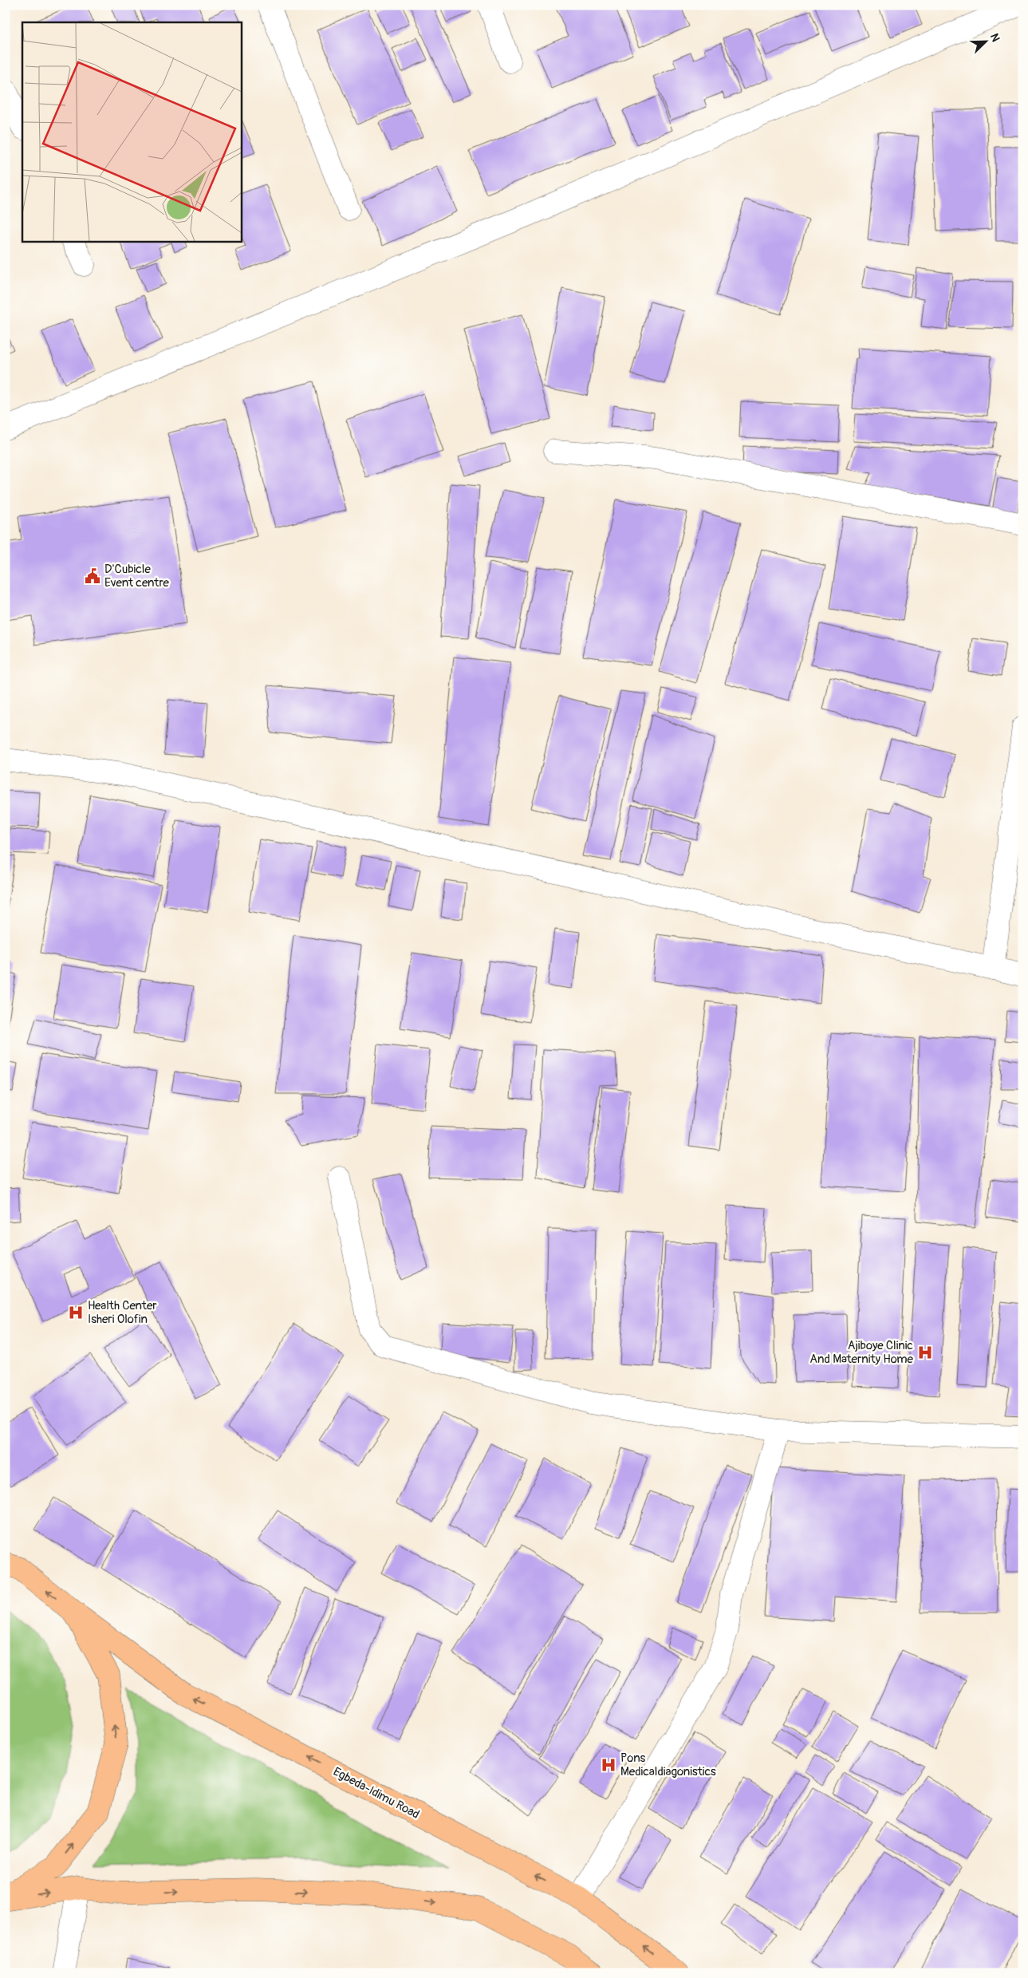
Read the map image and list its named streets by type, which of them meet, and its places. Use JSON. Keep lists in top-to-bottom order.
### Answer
{
  "streets": {
    "main road": ["Egbeda-Idimu Road"]
  },
  "places": {
    "public building": ["D'Cubicle Event centre"],
    "hospital": ["Health Center Isheri Olofin", "Ajiboye Clinic And Maternity Home", "Pons Medicaldiagonistics"]
  },
  "north": "top right"
}
